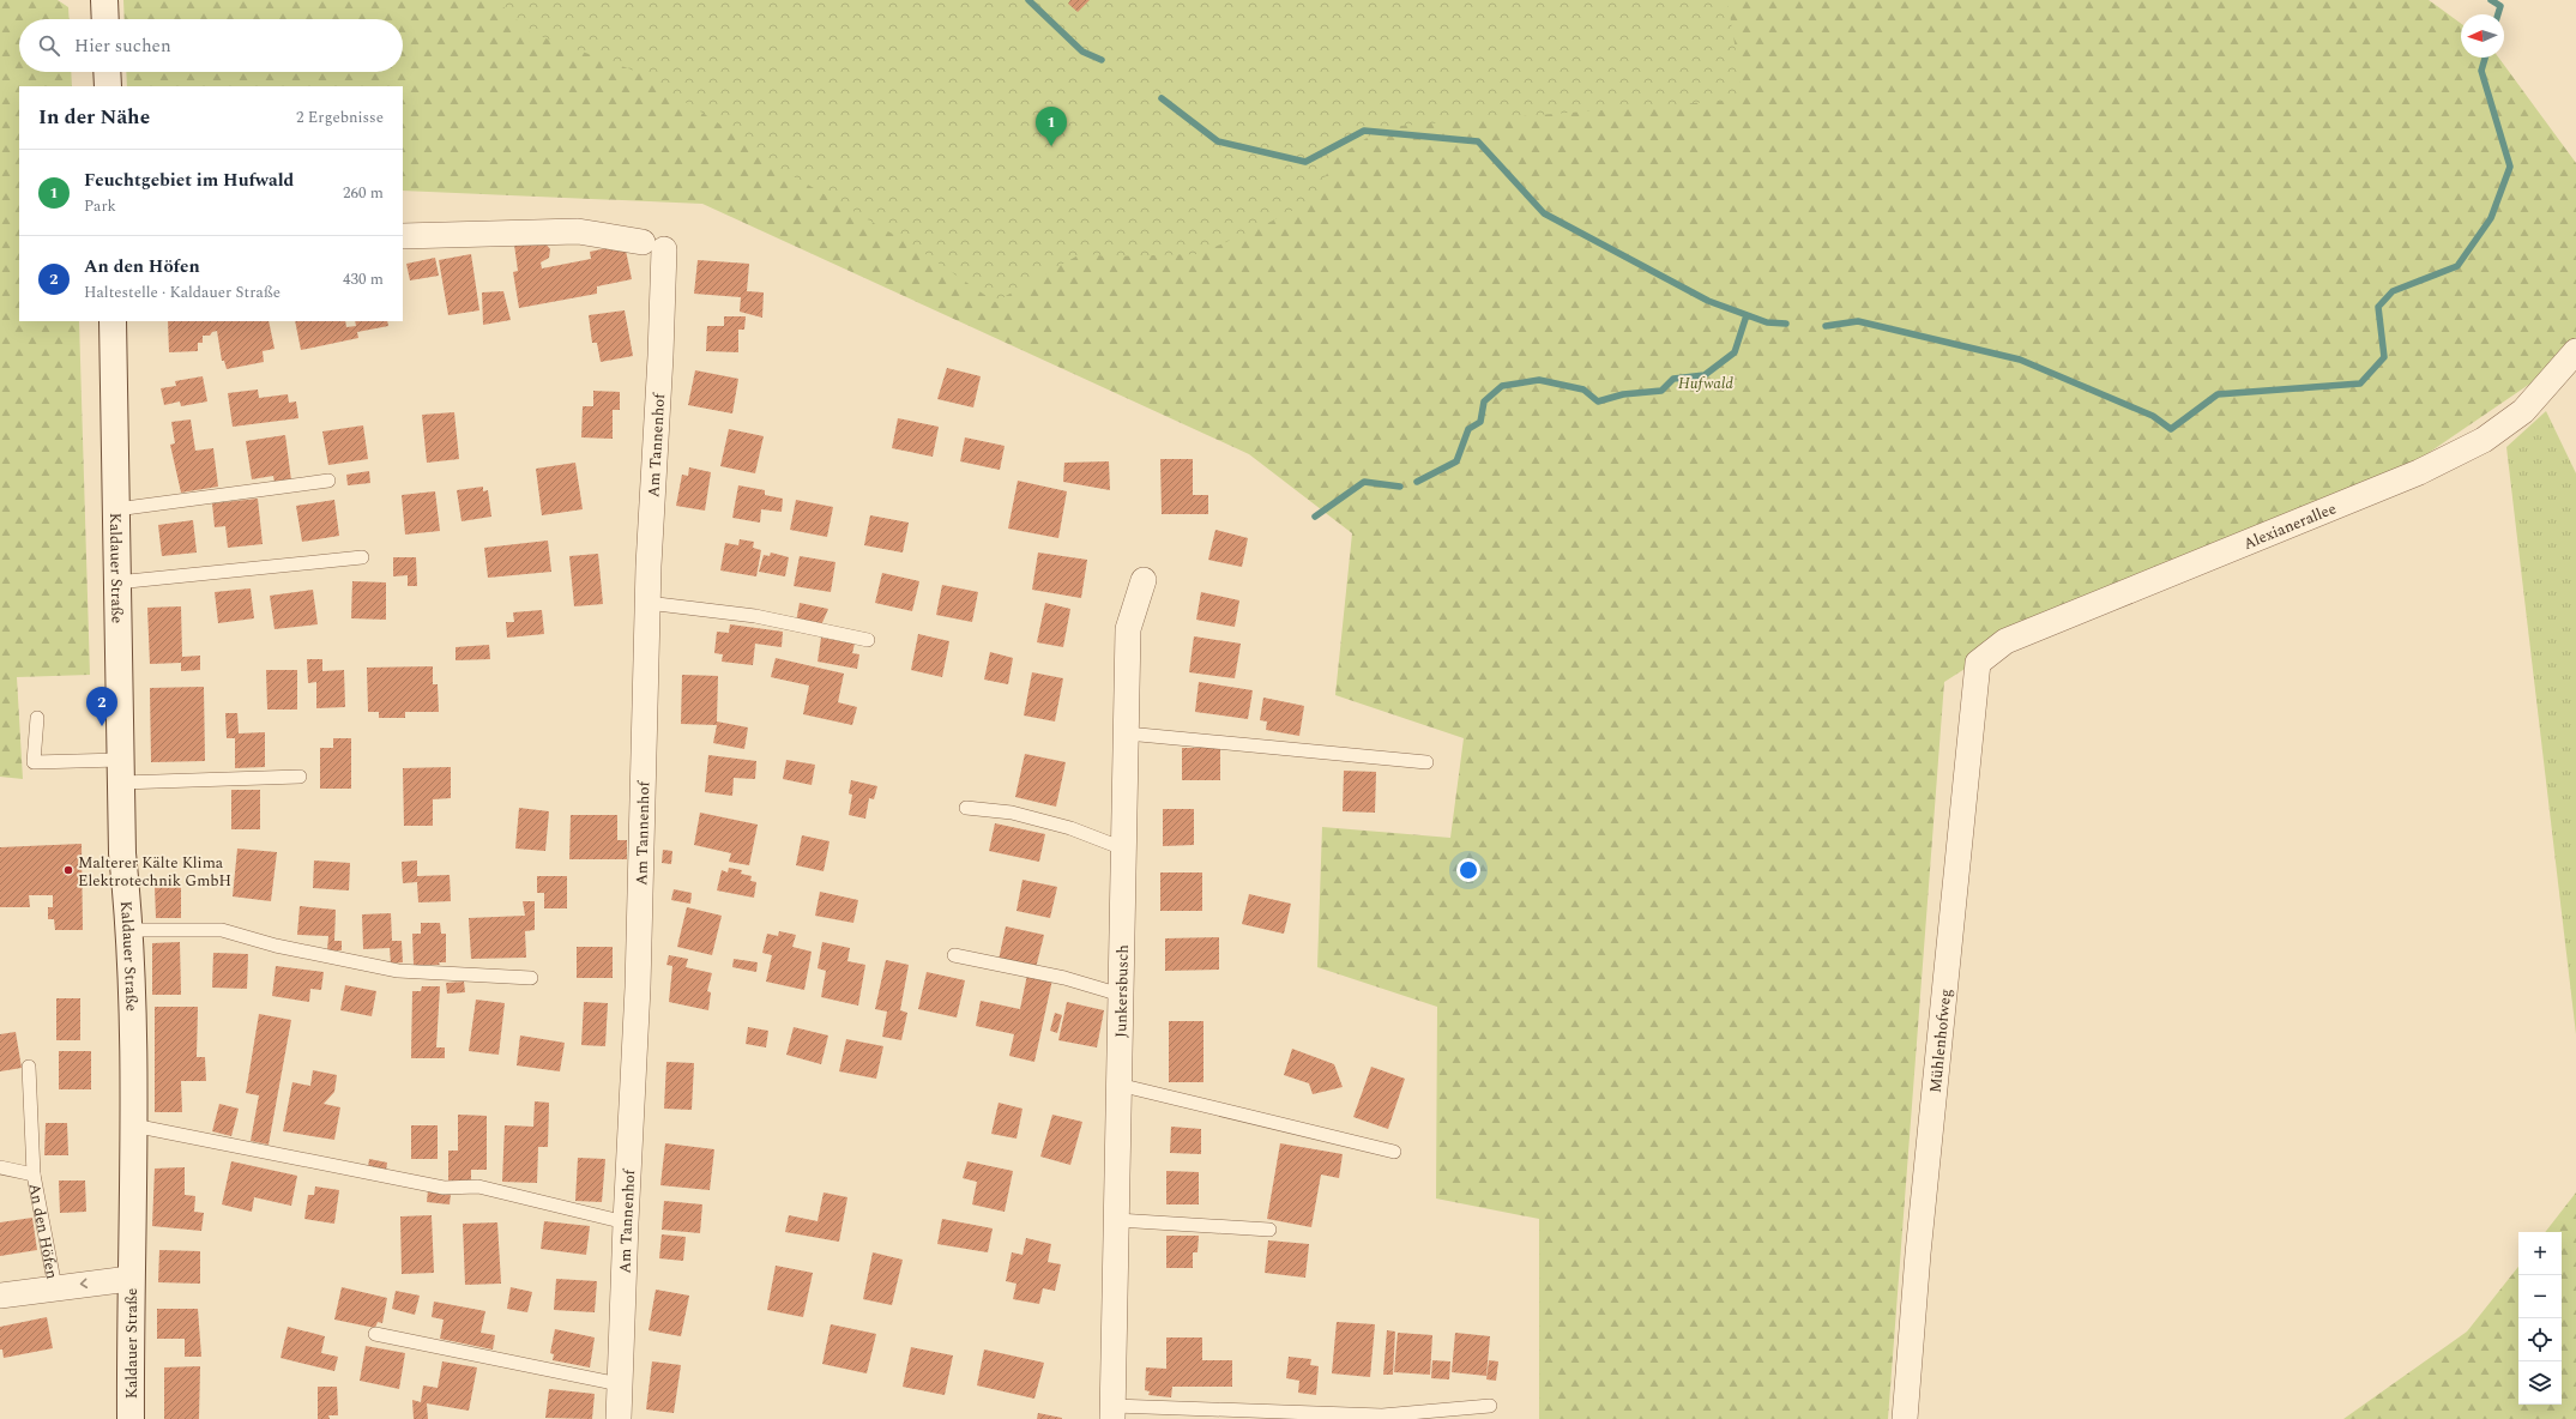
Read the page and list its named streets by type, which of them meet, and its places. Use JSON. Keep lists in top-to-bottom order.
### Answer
{
  "streets": {
    "street": [
      "Am Tannenhof",
      "Alexianerallee",
      "Kaldauer Straße",
      "Junkersbusch",
      "Mühlenhofweg",
      "An den Höfen"
    ]
  },
  "crossings": [
    ["Alexianerallee", "Mühlenhofweg"],
    ["Kaldauer Straße", "An den Höfen"]
  ],
  "parks": ["Hufwald"],
  "places": ["Malterer Kälte Klima Elektrotechnik GmbH"],
  "north": "left",
  "page": {
    "search": "Hier suchen",
    "heading": ["In der Nähe", "2 Ergebnisse"],
    "pins": ["1", "2"],
    "list": [
      {
        "mark": "1",
        "name": "Feuchtgebiet im Hufwald",
        "note": "Park",
        "value": "260 m"
      },
      {
        "mark": "2",
        "name": "An den Höfen",
        "note": "Haltestelle · Kaldauer Straße",
        "value": "430 m"
      }
    ],
    "map_buttons": ["+", "−"]
  }
}
